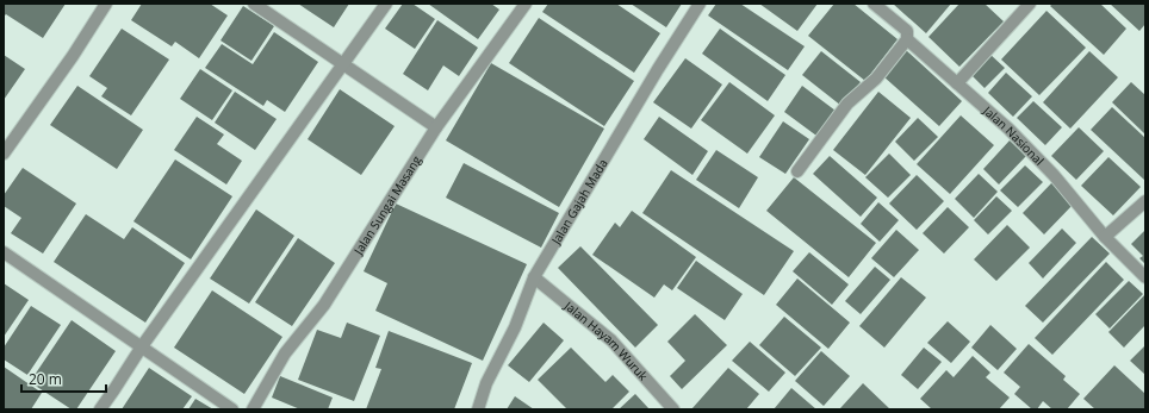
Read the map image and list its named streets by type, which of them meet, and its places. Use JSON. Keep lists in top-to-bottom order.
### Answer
{
  "streets": {
    "street": [
      "Jalan Nasional",
      "Jalan Gajah Mada",
      "Jalan Sungai Masang",
      "Jalan Hayam Wuruk"
    ]
  },
  "crossings": [
    ["Jalan Gajah Mada", "Jalan Hayam Wuruk"]
  ],
  "scale_bar": "20 m"
}
